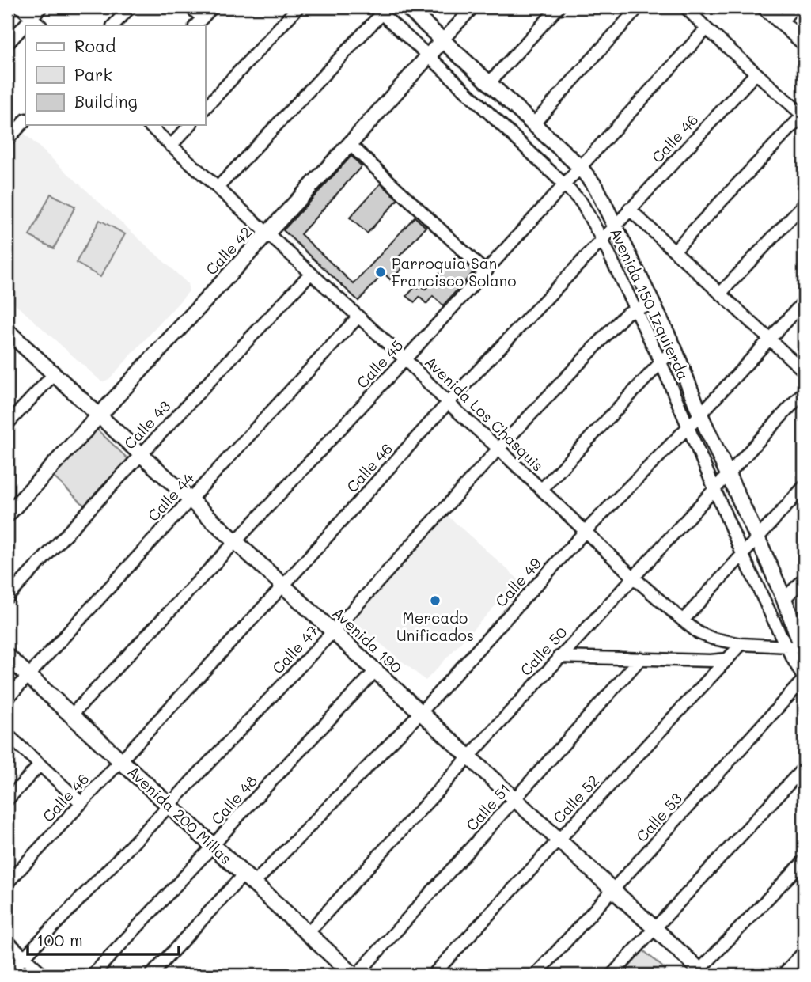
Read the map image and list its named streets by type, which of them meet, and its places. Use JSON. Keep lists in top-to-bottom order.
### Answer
{
  "streets": {
    "main road": ["Avenida 200 Millas"],
    "street": [
      "Calle 46",
      "Calle 42",
      "Avenida 150 Izquierda",
      "Calle 45",
      "Avenida Los Chasquis",
      "Calle 43",
      "Calle 44",
      "Calle 49",
      "Avenida 190",
      "Calle 47",
      "Calle 50",
      "Calle 52",
      "Calle 48",
      "Calle 51",
      "Calle 53"
    ]
  },
  "crossings": [
    ["Calle 46", "Avenida 150 Izquierda"],
    ["Calle 46", "Avenida Los Chasquis"],
    ["Calle 46", "Avenida 190"],
    ["Calle 46", "Avenida 200 Millas"],
    ["Calle 42", "Avenida 150 Izquierda"],
    ["Calle 42", "Avenida Los Chasquis"],
    ["Calle 42", "Avenida 190"],
    ["Avenida 150 Izquierda", "Calle 45"],
    ["Avenida 150 Izquierda", "Avenida Los Chasquis"],
    ["Avenida 150 Izquierda", "Calle 49"],
    ["Avenida 150 Izquierda", "Calle 47"],
    ["Avenida 150 Izquierda", "Calle 50"],
    ["Avenida 150 Izquierda", "Calle 53"],
    ["Calle 45", "Avenida Los Chasquis"],
    ["Calle 45", "Avenida 190"],
    ["Calle 45", "Avenida 200 Millas"],
    ["Avenida Los Chasquis", "Calle 43"],
    ["Avenida Los Chasquis", "Calle 44"],
    ["Avenida Los Chasquis", "Calle 49"],
    ["Avenida Los Chasquis", "Calle 47"],
    ["Avenida Los Chasquis", "Calle 50"],
    ["Avenida Los Chasquis", "Calle 52"],
    ["Calle 43", "Avenida 190"],
    ["Calle 44", "Avenida 190"],
    ["Calle 44", "Avenida 200 Millas"],
    ["Calle 49", "Avenida 190"],
    ["Calle 49", "Avenida 200 Millas"],
    ["Avenida 190", "Calle 47"],
    ["Avenida 190", "Calle 50"],
    ["Avenida 190", "Calle 52"],
    ["Avenida 190", "Calle 48"],
    ["Avenida 190", "Calle 51"],
    ["Avenida 190", "Calle 53"],
    ["Calle 47", "Avenida 200 Millas"],
    ["Calle 50", "Avenida 200 Millas"],
    ["Calle 48", "Avenida 200 Millas"],
    ["Calle 51", "Avenida 200 Millas"]
  ],
  "places": ["Parroquia San Francisco Solano", "Mercado Unificados"],
  "legend": ["Road", "Park", "Building"],
  "scale_bar": "100 m"
}
